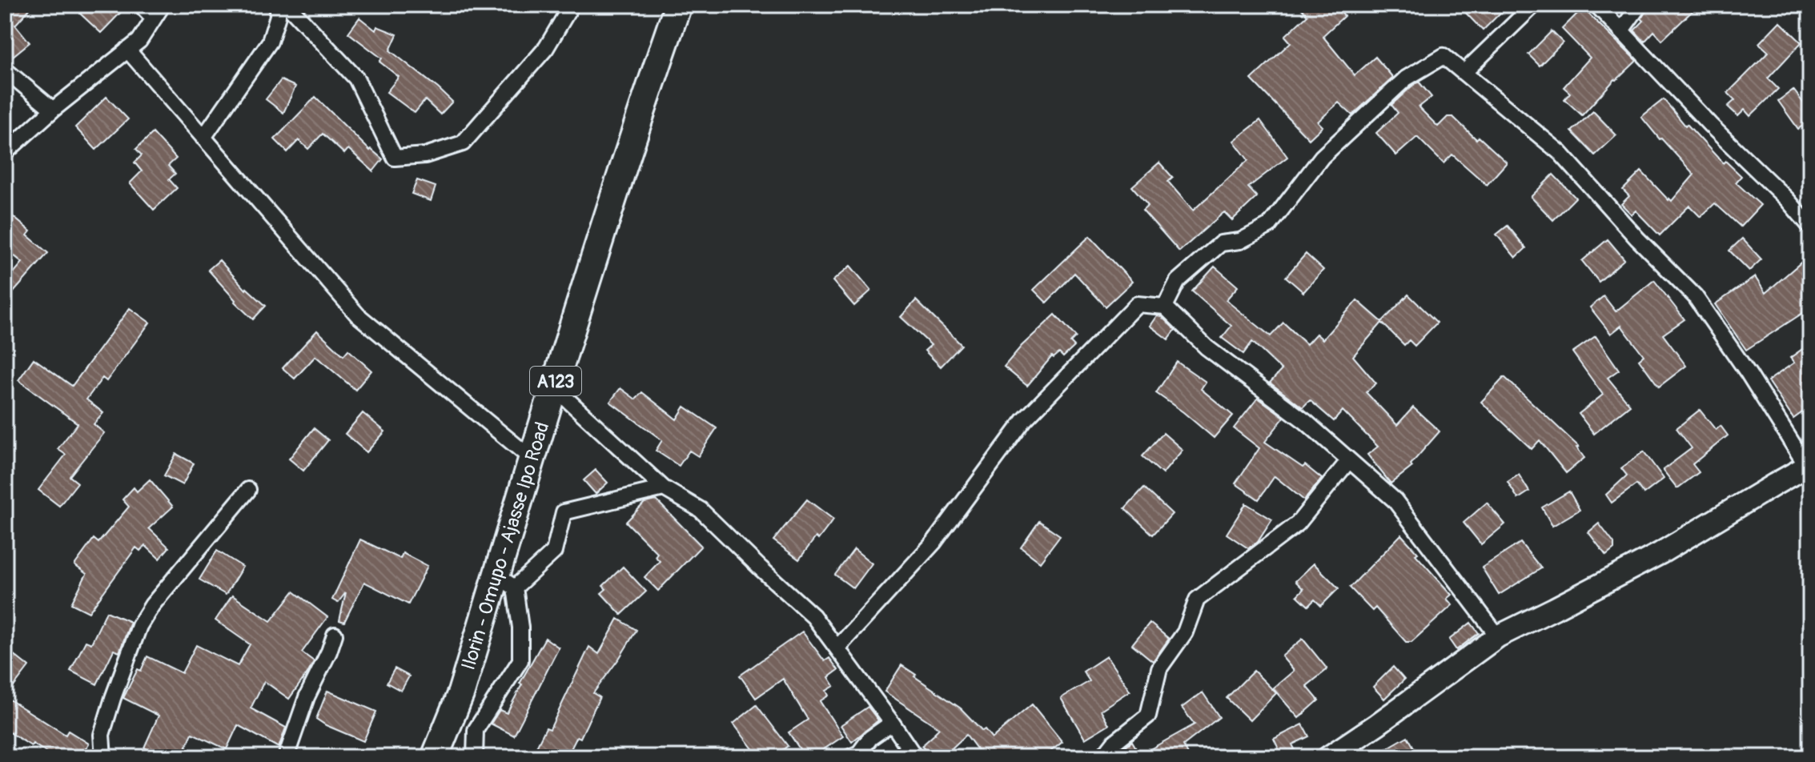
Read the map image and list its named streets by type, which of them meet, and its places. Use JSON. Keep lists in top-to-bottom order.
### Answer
{
  "streets": {
    "highway": ["A123", "Ilorin - Omupo - Ajasse Ipo Road"]
  }
}
